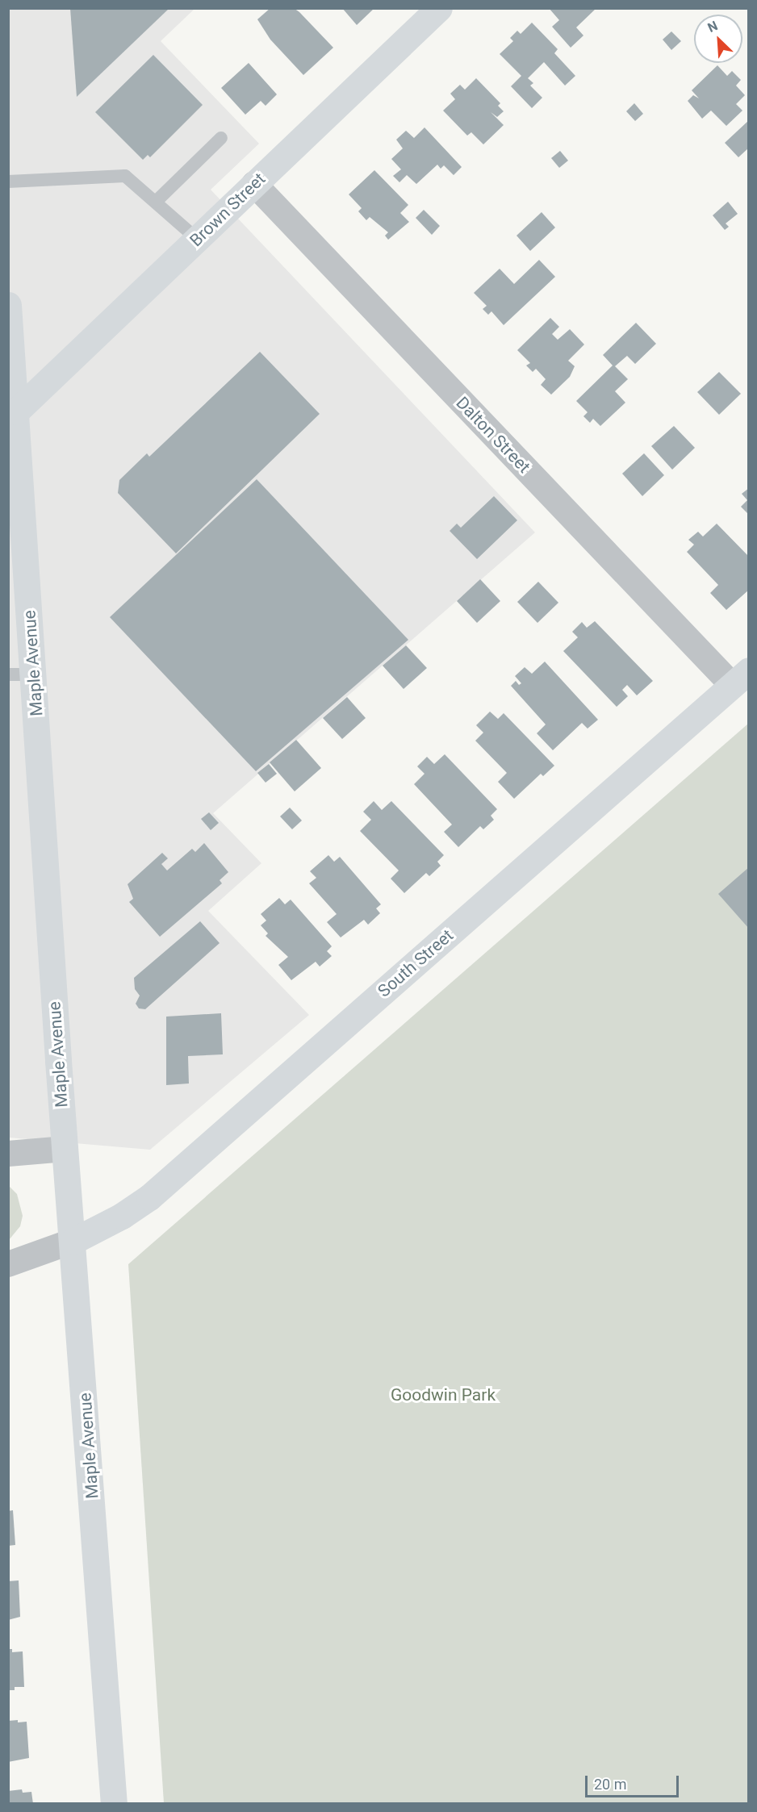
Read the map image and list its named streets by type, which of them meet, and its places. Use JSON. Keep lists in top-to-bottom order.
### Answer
{
  "streets": {
    "main road": ["Brown Street", "Maple Avenue", "South Street"],
    "street": ["Dalton Street"]
  },
  "crossings": [
    ["Brown Street", "Dalton Street"],
    ["Brown Street", "Maple Avenue"],
    ["Dalton Street", "South Street"],
    ["Maple Avenue", "South Street"]
  ],
  "parks": ["Goodwin Park"],
  "scale_bar": "20 m",
  "north": "top left"
}
